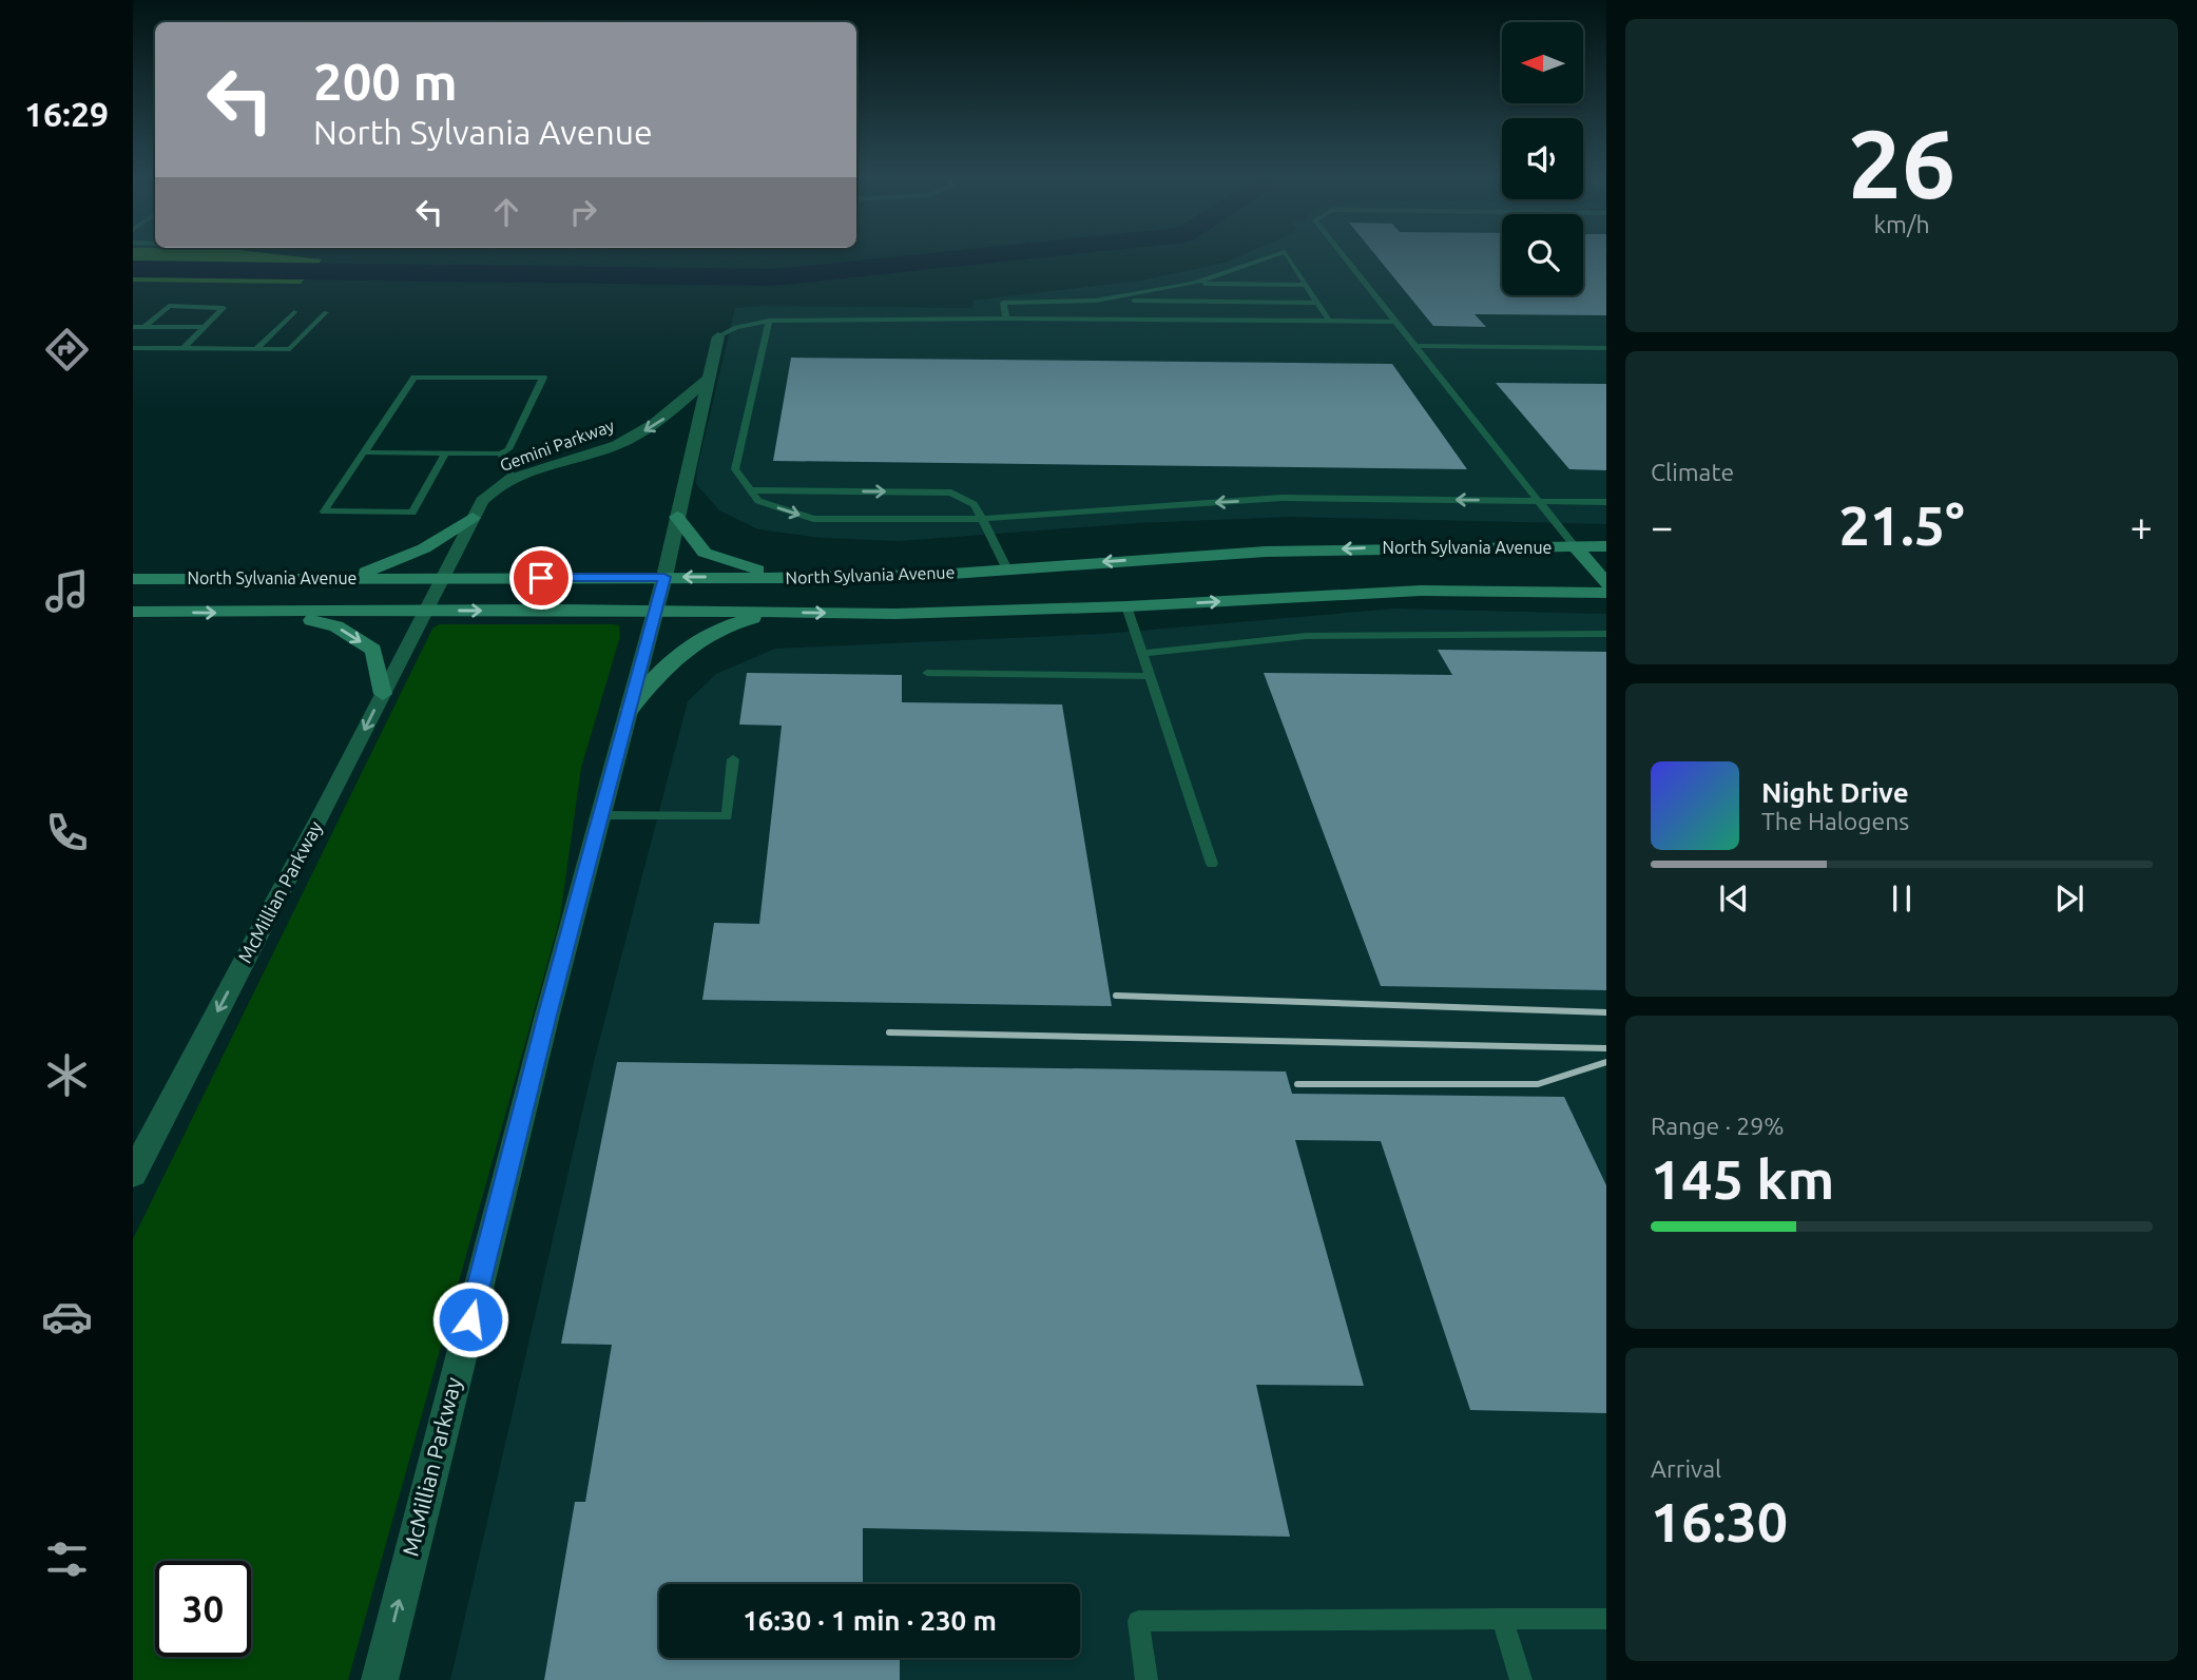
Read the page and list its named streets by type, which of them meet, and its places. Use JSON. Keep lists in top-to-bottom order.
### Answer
{
  "streets": {
    "main road": ["North Sylvania Avenue"],
    "street": ["Gemini Parkway", "McMillian Parkway"]
  },
  "crossings": [
    ["Gemini Parkway", "North Sylvania Avenue"],
    ["Gemini Parkway", "McMillian Parkway"],
    ["North Sylvania Avenue", "McMillian Parkway"]
  ],
  "one_way": ["Gemini Parkway"],
  "north": "left",
  "page": {
    "tabs": "16:29",
    "tile": [
      ["26", "km/h"],
      "Climate",
      ["Range · 29%", "145 km"],
      ["Arrival", "16:30"]
    ],
    "turn": ["200 m", "North Sylvania Avenue"],
    "heat": ["−", "21.5°", "+"],
    "song": ["Night Drive", "The Halogens"],
    "limit": "30",
    "trip": "16:30 · 1 min · 230 m"
  }
}
